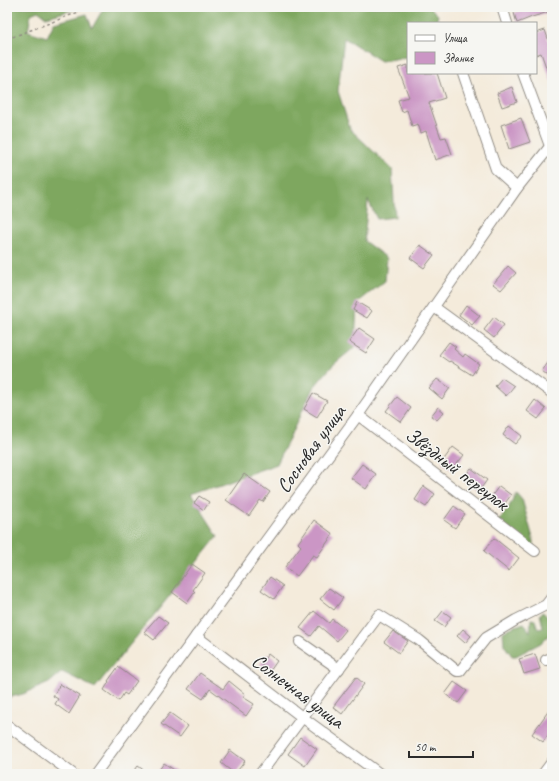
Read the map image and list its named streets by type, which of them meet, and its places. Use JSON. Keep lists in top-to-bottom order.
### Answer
{
  "streets": {
    "street": ["Сосновая улица", "Звёздный переулок", "Солнечная улица"]
  },
  "crossings": [
    ["Сосновая улица", "Звёздный переулок"],
    ["Сосновая улица", "Солнечная улица"]
  ],
  "legend": ["Улица", "Здание"],
  "scale_bar": "50 m"
}
